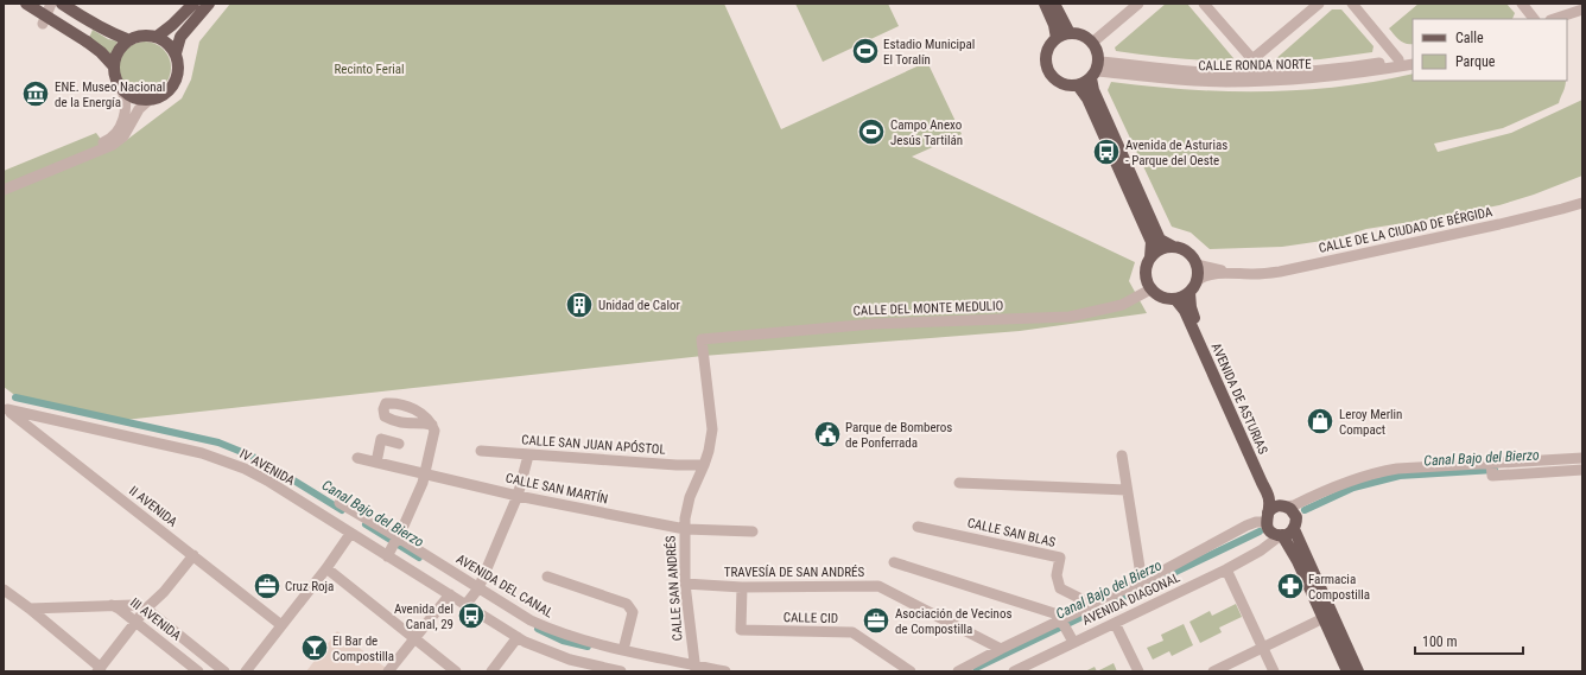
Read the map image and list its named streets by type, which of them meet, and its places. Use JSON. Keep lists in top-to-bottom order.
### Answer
{
  "streets": {
    "main road": ["AVENIDA DE ASTURIAS"],
    "street": [
      "CALLE RONDA NORTE",
      "CALLE DE LA CIUDAD DE BÉRGIDA",
      "CALLE DEL MONTE MEDULIO",
      "CALLE SAN JUAN APÓSTOL",
      "IV AVENIDA",
      "CALLE SAN MARTÍN",
      "II AVENIDA",
      "CALLE SAN BLAS",
      "TRAVESÍA DE SAN ANDRÉS",
      "AVENIDA DEL CANAL",
      "CALLE SAN ANDRÉS",
      "AVENIDA DIAGONAL",
      "CALLE CID",
      "III AVENIDA"
    ]
  },
  "crossings": [
    ["CALLE DE LA CIUDAD DE BÉRGIDA", "CALLE DEL MONTE MEDULIO"],
    ["CALLE DE LA CIUDAD DE BÉRGIDA", "AVENIDA DE ASTURIAS"],
    ["CALLE DEL MONTE MEDULIO", "AVENIDA DE ASTURIAS"],
    ["CALLE DEL MONTE MEDULIO", "CALLE SAN ANDRÉS"],
    ["AVENIDA DE ASTURIAS", "AVENIDA DIAGONAL"],
    ["CALLE SAN JUAN APÓSTOL", "CALLE SAN ANDRÉS"],
    ["IV AVENIDA", "II AVENIDA"],
    ["IV AVENIDA", "AVENIDA DEL CANAL"],
    ["CALLE SAN MARTÍN", "CALLE SAN ANDRÉS"],
    ["TRAVESÍA DE SAN ANDRÉS", "CALLE SAN ANDRÉS"],
    ["TRAVESÍA DE SAN ANDRÉS", "CALLE CID"],
    ["AVENIDA DEL CANAL", "CALLE SAN ANDRÉS"]
  ],
  "water": ["Canal Bajo del Bierzo"],
  "parks": ["Recinto Ferial"],
  "places": {
    "sports": ["Estadio Municipal El Toralín", "Campo Anexo Jesús Tartilán"],
    "museum": ["ENE. Museo Nacional de la Energía"],
    "bus stop": ["Avenida de Asturias - Parque del Oeste", "Avenida del Canal, 29"],
    "building": ["Unidad de Calor"],
    "shop": ["Leroy Merlin Compact"],
    "public building": ["Parque de Bomberos de Ponferrada"],
    "office": ["Cruz Roja", "Asociación de Vecinos de Compostilla"],
    "pharmacy": ["Farmacia Compostilla"],
    "bar": ["El Bar de Compostilla"]
  },
  "legend": ["Calle", "Parque"],
  "scale_bar": "100 m"
}
